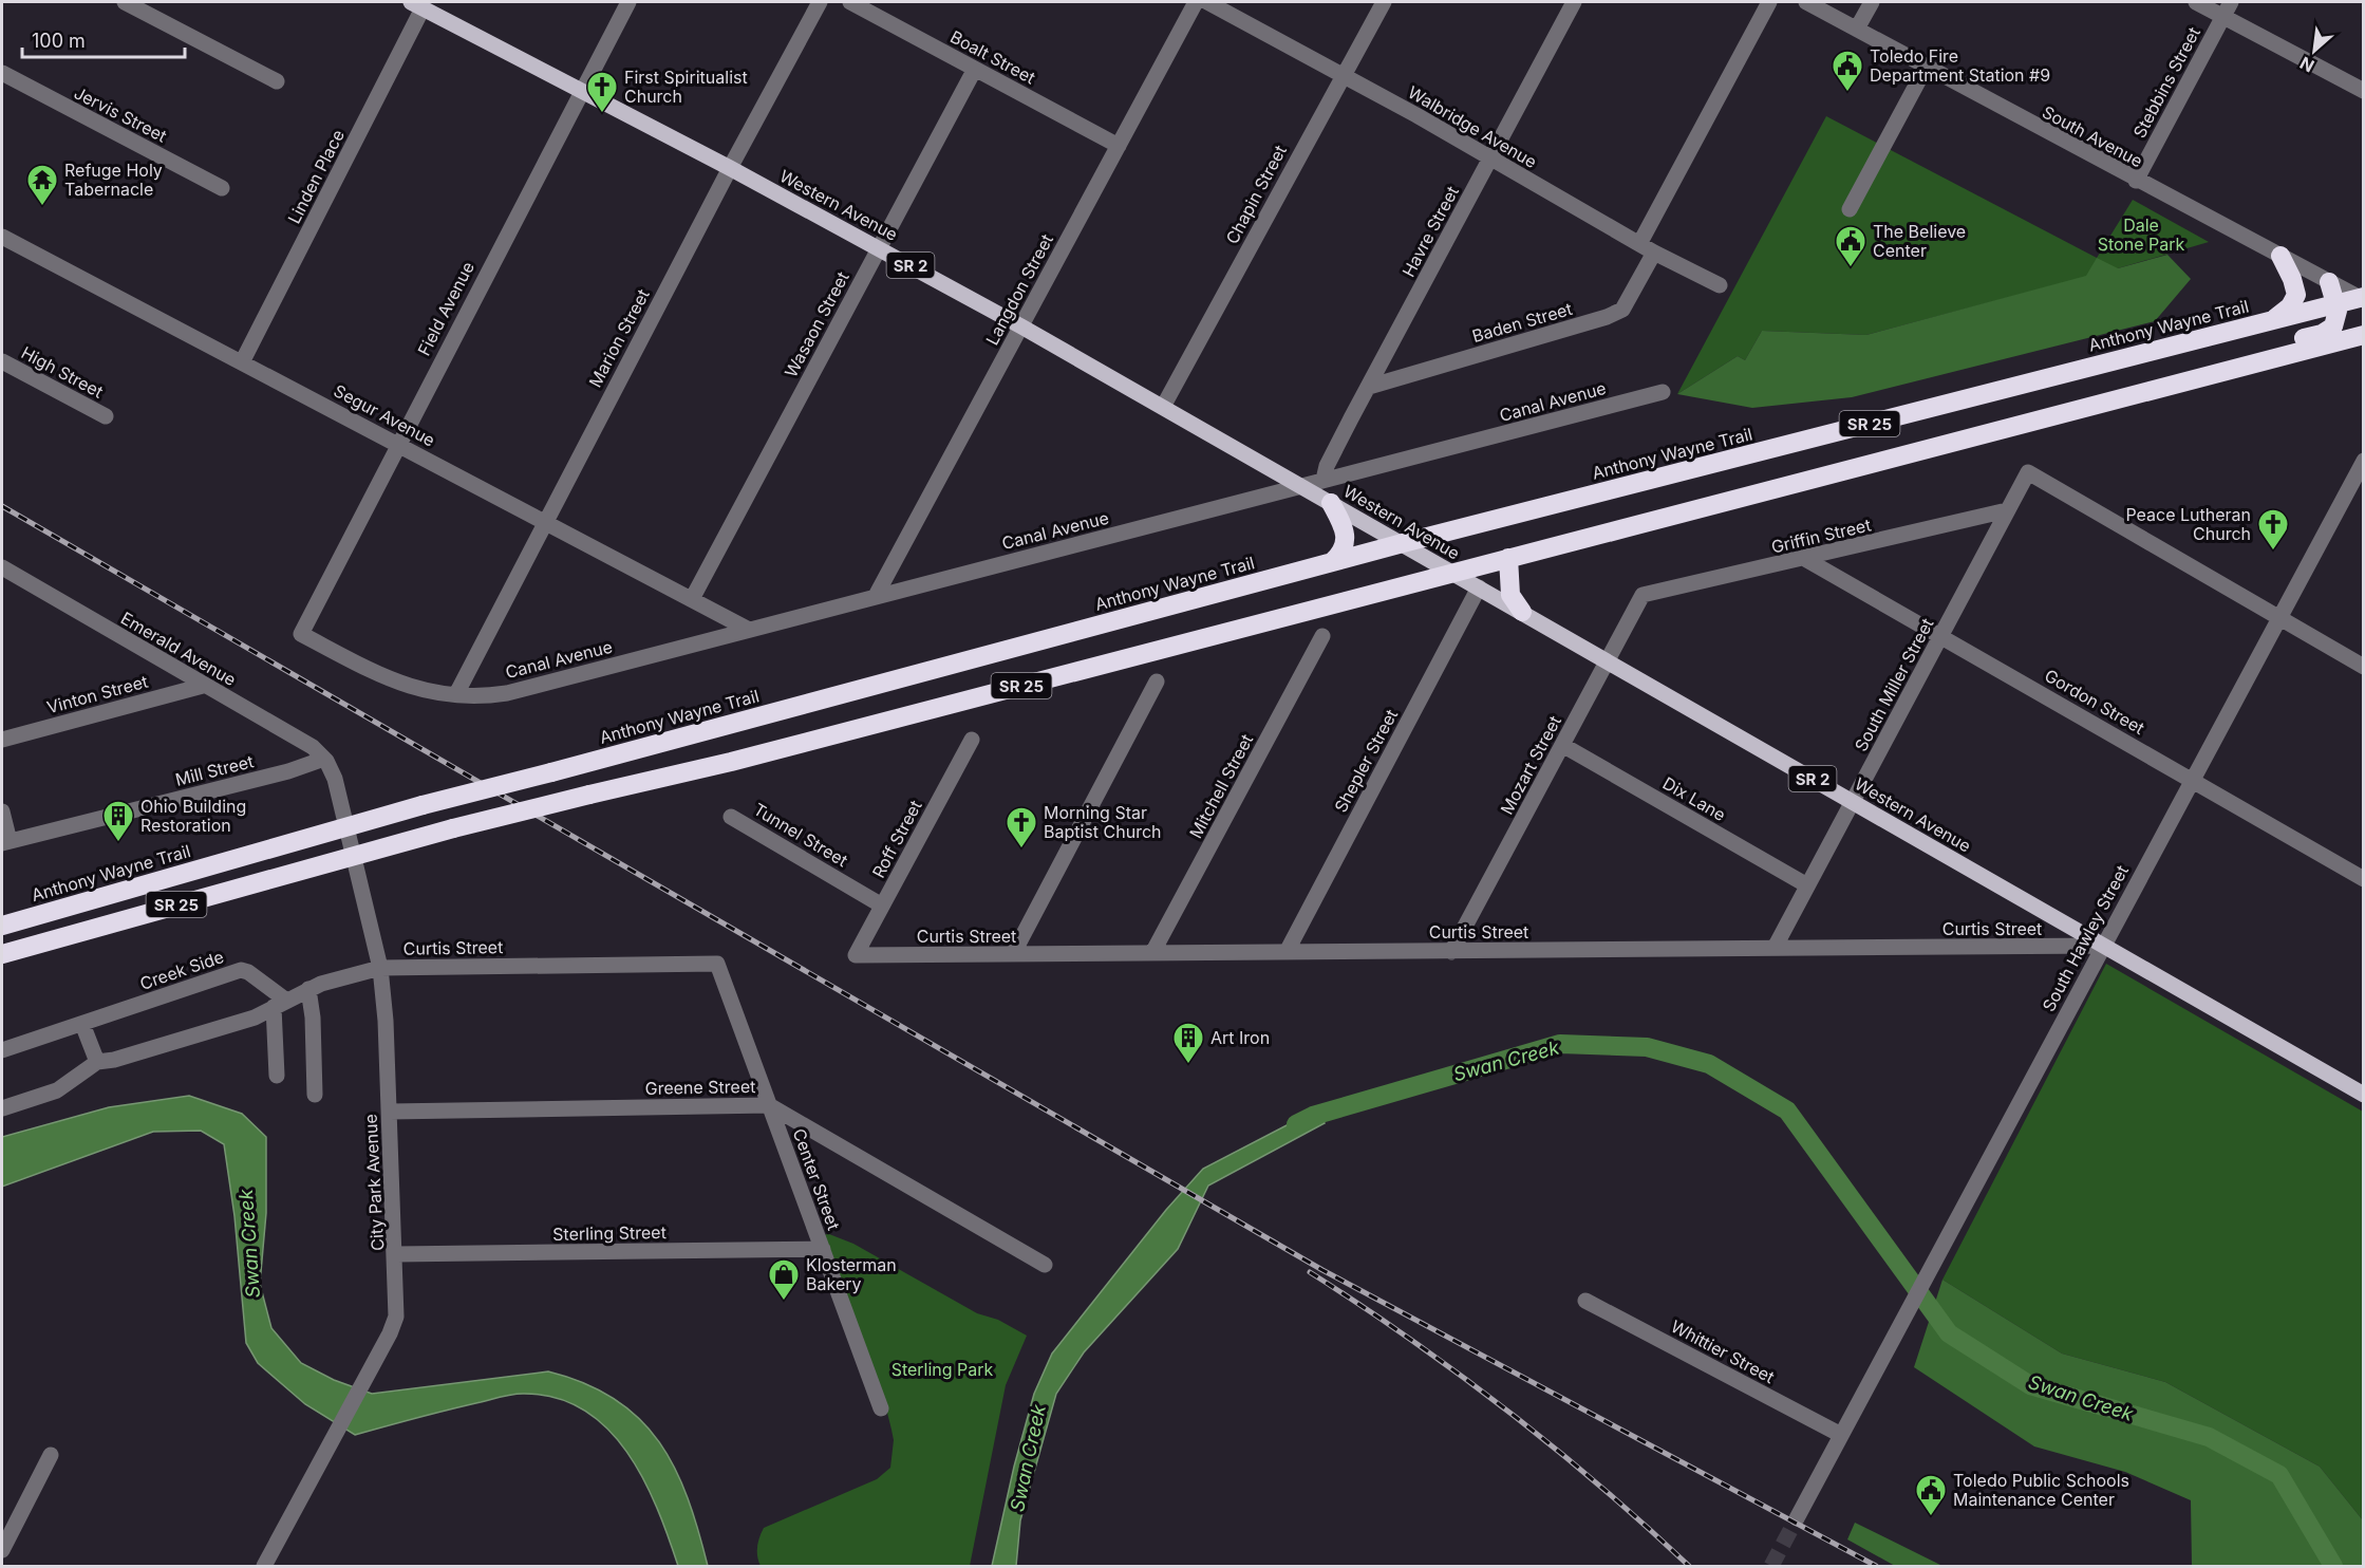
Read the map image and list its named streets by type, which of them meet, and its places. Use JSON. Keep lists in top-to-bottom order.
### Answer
{
  "streets": {
    "highway": ["Anthony Wayne Trail", "SR 25"],
    "main road": ["Western Avenue", "SR 2"],
    "street": [
      "Boalt Street",
      "Stebbins Street",
      "Jervis Street",
      "Walbridge Avenue",
      "South Avenue",
      "Linden Place",
      "Chapin Street",
      "Havre Street",
      "Langdon Street",
      "Field Avenue",
      "Baden Street",
      "Wasaon Street",
      "Marion Street",
      "High Street",
      "Canal Avenue",
      "Segur Avenue",
      "Griffin Street",
      "Emerald Avenue",
      "South Miller Street",
      "Vinton Street",
      "Gordon Street",
      "Shepler Street",
      "Mozart Street",
      "Mill Street",
      "Mitchell Street",
      "Dix Lane",
      "Tunnel Street",
      "Roff Street",
      "Curtis Street",
      "South Hawley Street",
      "Creek Side",
      "Greene Street",
      "Center Street",
      "City Park Avenue",
      "Sterling Street",
      "Whittier Street"
    ]
  },
  "crossings": [
    ["Boalt Street", "Langdon Street"],
    ["Boalt Street", "Wasaon Street"],
    ["Stebbins Street", "South Avenue"],
    ["Walbridge Avenue", "Chapin Street"],
    ["Walbridge Avenue", "Havre Street"],
    ["Walbridge Avenue", "Baden Street"],
    ["South Avenue", "Anthony Wayne Trail"],
    ["Linden Place", "Western Avenue"],
    ["Linden Place", "Segur Avenue"],
    ["Chapin Street", "Western Avenue"],
    ["Western Avenue", "Langdon Street"],
    ["Western Avenue", "Field Avenue"],
    ["Western Avenue", "Wasaon Street"],
    ["Western Avenue", "Anthony Wayne Trail"],
    ["Western Avenue", "Marion Street"],
    ["Western Avenue", "Canal Avenue"],
    ["Western Avenue", "SR 25"],
    ["Western Avenue", "South Miller Street"],
    ["Western Avenue", "Shepler Street"],
    ["Western Avenue", "Mozart Street"],
    ["Western Avenue", "Curtis Street"],
    ["Western Avenue", "South Hawley Street"],
    ["Havre Street", "Baden Street"],
    ["Havre Street", "Canal Avenue"],
    ["Langdon Street", "Canal Avenue"],
    ["Field Avenue", "Canal Avenue"],
    ["Field Avenue", "Segur Avenue"],
    ["Wasaon Street", "Segur Avenue"],
    ["Anthony Wayne Trail", "City Park Avenue"],
    ["Marion Street", "Canal Avenue"],
    ["Marion Street", "Segur Avenue"],
    ["Canal Avenue", "Segur Avenue"],
    ["SR 25", "City Park Avenue"],
    ["Griffin Street", "South Miller Street"],
    ["Griffin Street", "Gordon Street"],
    ["Griffin Street", "Mozart Street"],
    ["Emerald Avenue", "Vinton Street"],
    ["Emerald Avenue", "Mill Street"],
    ["Emerald Avenue", "City Park Avenue"],
    ["South Miller Street", "Gordon Street"],
    ["South Miller Street", "Dix Lane"],
    ["South Miller Street", "Curtis Street"],
    ["South Miller Street", "South Hawley Street"],
    ["Gordon Street", "South Hawley Street"],
    ["Shepler Street", "Curtis Street"],
    ["Mozart Street", "Dix Lane"],
    ["Mozart Street", "Curtis Street"],
    ["Mill Street", "City Park Avenue"],
    ["Mitchell Street", "Curtis Street"],
    ["Tunnel Street", "Roff Street"],
    ["Roff Street", "Curtis Street"],
    ["Curtis Street", "South Hawley Street"],
    ["Curtis Street", "Center Street"],
    ["Curtis Street", "City Park Avenue"],
    ["South Hawley Street", "Whittier Street"],
    ["Greene Street", "Center Street"],
    ["Greene Street", "City Park Avenue"],
    ["Center Street", "Sterling Street"],
    ["City Park Avenue", "Sterling Street"]
  ],
  "water": ["Swan Creek"],
  "parks": ["Dale Stone Park", "Sterling Park"],
  "places": {
    "public building": ["Toledo Fire Department Station #9", "The Believe Center", "Toledo Public Schools Maintenance Center"],
    "church": ["First Spiritualist Church", "Peace Lutheran Church", "Morning Star Baptist Church"],
    "temple": ["Refuge Holy Tabernacle"],
    "building": ["Ohio Building Restoration", "Art Iron"],
    "shop": ["Klosterman Bakery"]
  },
  "scale_bar": "100 m",
  "north": "bottom left"
}
